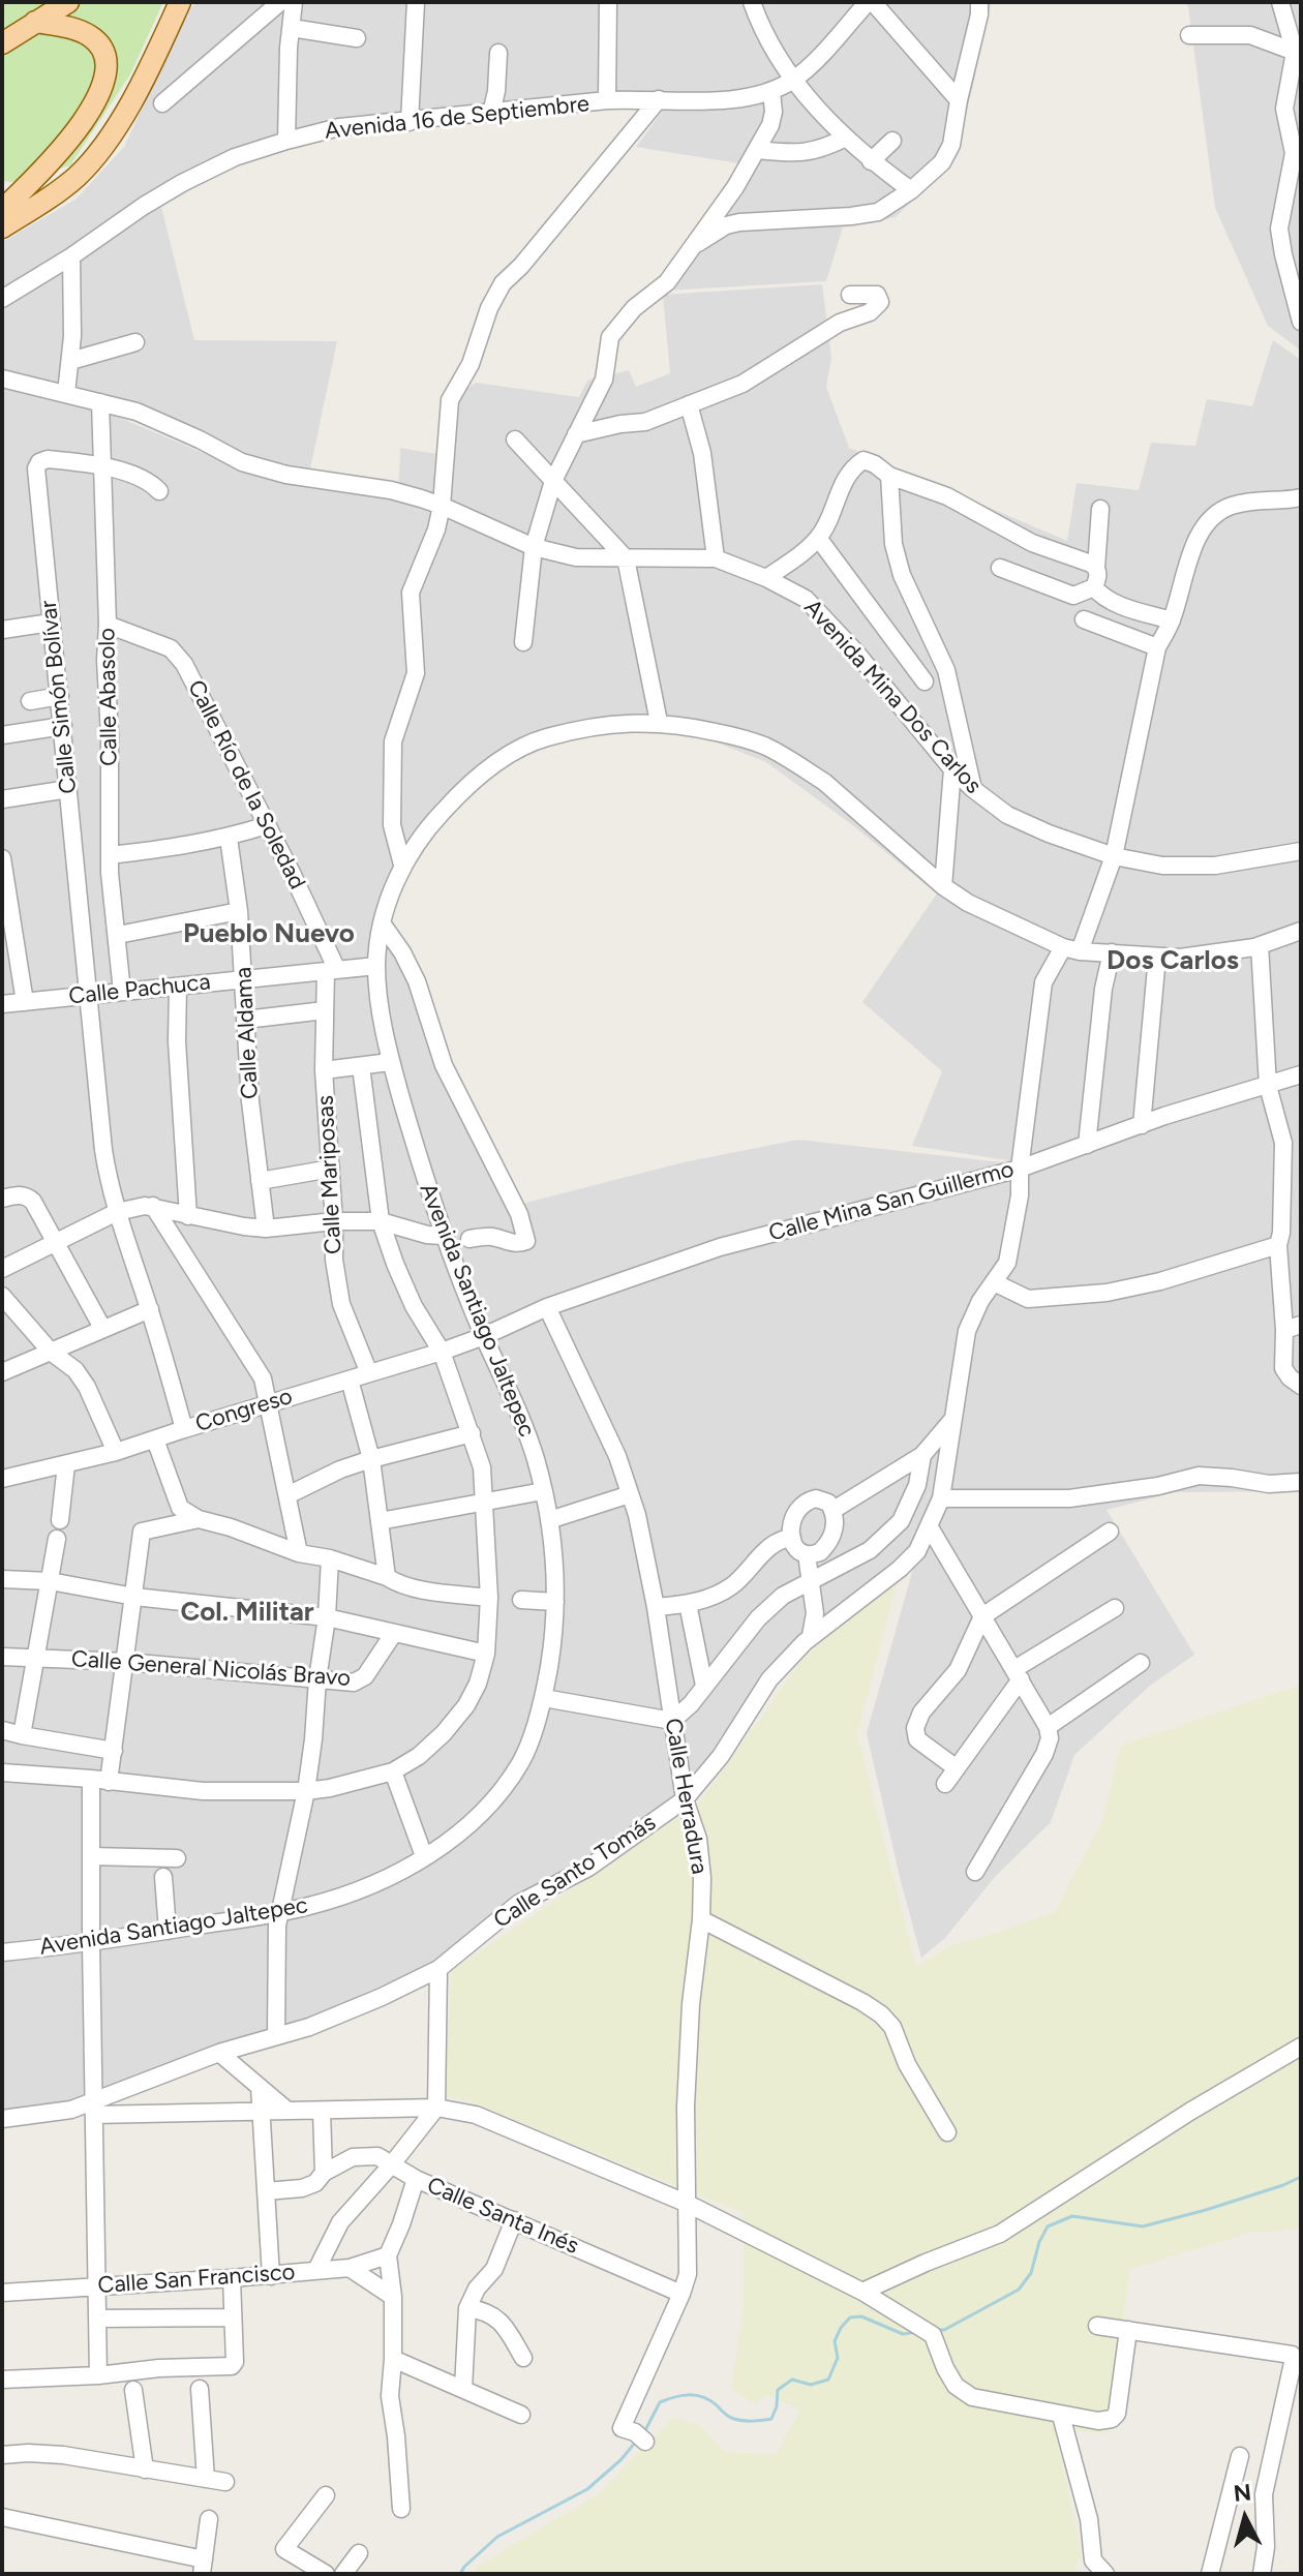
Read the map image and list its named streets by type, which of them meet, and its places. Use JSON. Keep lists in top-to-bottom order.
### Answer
{
  "streets": {
    "street": [
      "Avenida 16 de Septiembre",
      "Calle Simón Bolívar",
      "Calle Abasolo",
      "Avenida Mina Dos Carlos",
      "Calle Río de la Soledad",
      "Calle Pachuca",
      "Calle Aldama",
      "Calle Mariposas",
      "Calle Mina San Guillermo",
      "Avenida Santiago Jaltepec",
      "Congreso",
      "Calle General Nicolás Bravo",
      "Calle Herradura",
      "Calle Santo Tomás",
      "Calle Santa Inés",
      "Calle San Francisco"
    ]
  },
  "crossings": [
    ["Calle Simón Bolívar", "Calle Abasolo"],
    ["Calle Simón Bolívar", "Calle Pachuca"],
    ["Calle Simón Bolívar", "Congreso"],
    ["Calle Abasolo", "Avenida Mina Dos Carlos"],
    ["Calle Abasolo", "Calle Río de la Soledad"],
    ["Calle Abasolo", "Calle Pachuca"],
    ["Avenida Mina Dos Carlos", "Calle Santo Tomás"],
    ["Calle Río de la Soledad", "Calle Pachuca"],
    ["Calle Río de la Soledad", "Calle Mariposas"],
    ["Calle Pachuca", "Calle Aldama"],
    ["Calle Pachuca", "Calle Mariposas"],
    ["Calle Pachuca", "Avenida Santiago Jaltepec"],
    ["Calle Mariposas", "Congreso"],
    ["Calle Mina San Guillermo", "Avenida Santiago Jaltepec"],
    ["Calle Mina San Guillermo", "Congreso"],
    ["Calle Mina San Guillermo", "Calle Herradura"],
    ["Calle Mina San Guillermo", "Calle Santo Tomás"],
    ["Avenida Santiago Jaltepec", "Congreso"],
    ["Avenida Santiago Jaltepec", "Calle Santo Tomás"],
    ["Calle Herradura", "Calle Santo Tomás"],
    ["Calle Herradura", "Calle Santa Inés"]
  ],
  "districts": ["Pueblo Nuevo", "Dos Carlos", "Col. Militar"],
  "north": "top"
}
